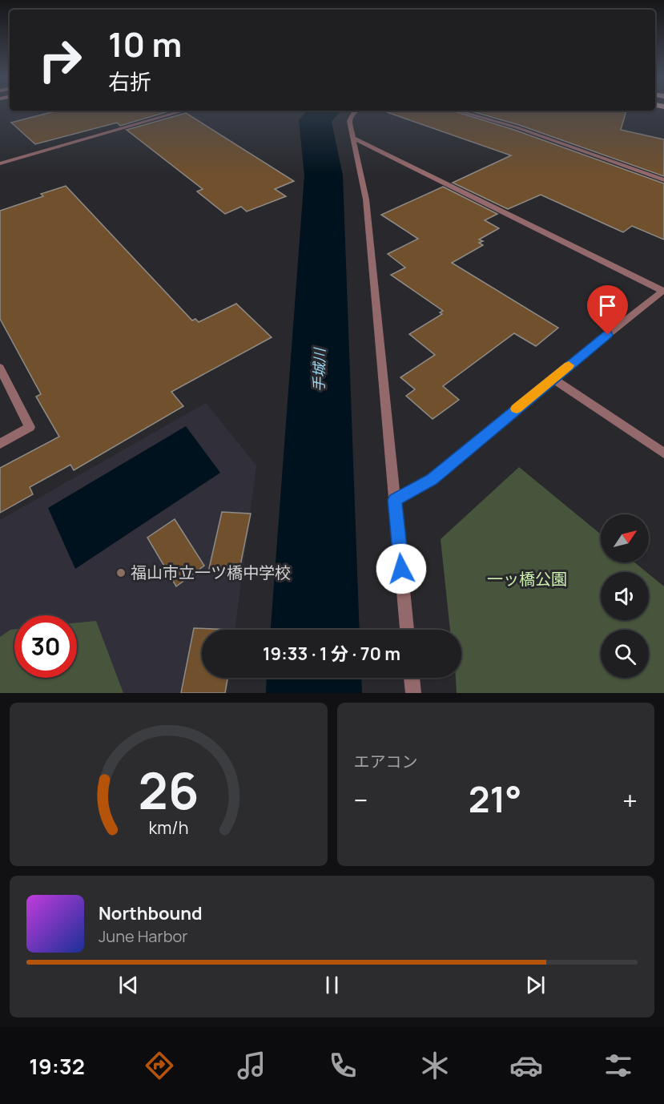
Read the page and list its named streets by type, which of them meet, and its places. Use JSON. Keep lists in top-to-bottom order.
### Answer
{
  "water": ["手城川"],
  "parks": ["一ッ橋公園"],
  "places": ["福山市立一ツ橋中学校"],
  "north": "top right",
  "page": {
    "turn": ["10 m", "右折"],
    "limit": "30",
    "trip": "19:33 · 1 分 · 70 m",
    "tile": "エアコン",
    "heat": ["−", "21°", "+"],
    "song": ["Northbound", "June Harbor"],
    "tabs": "19:32",
    "gauge": ["26", "km/h"]
  }
}
